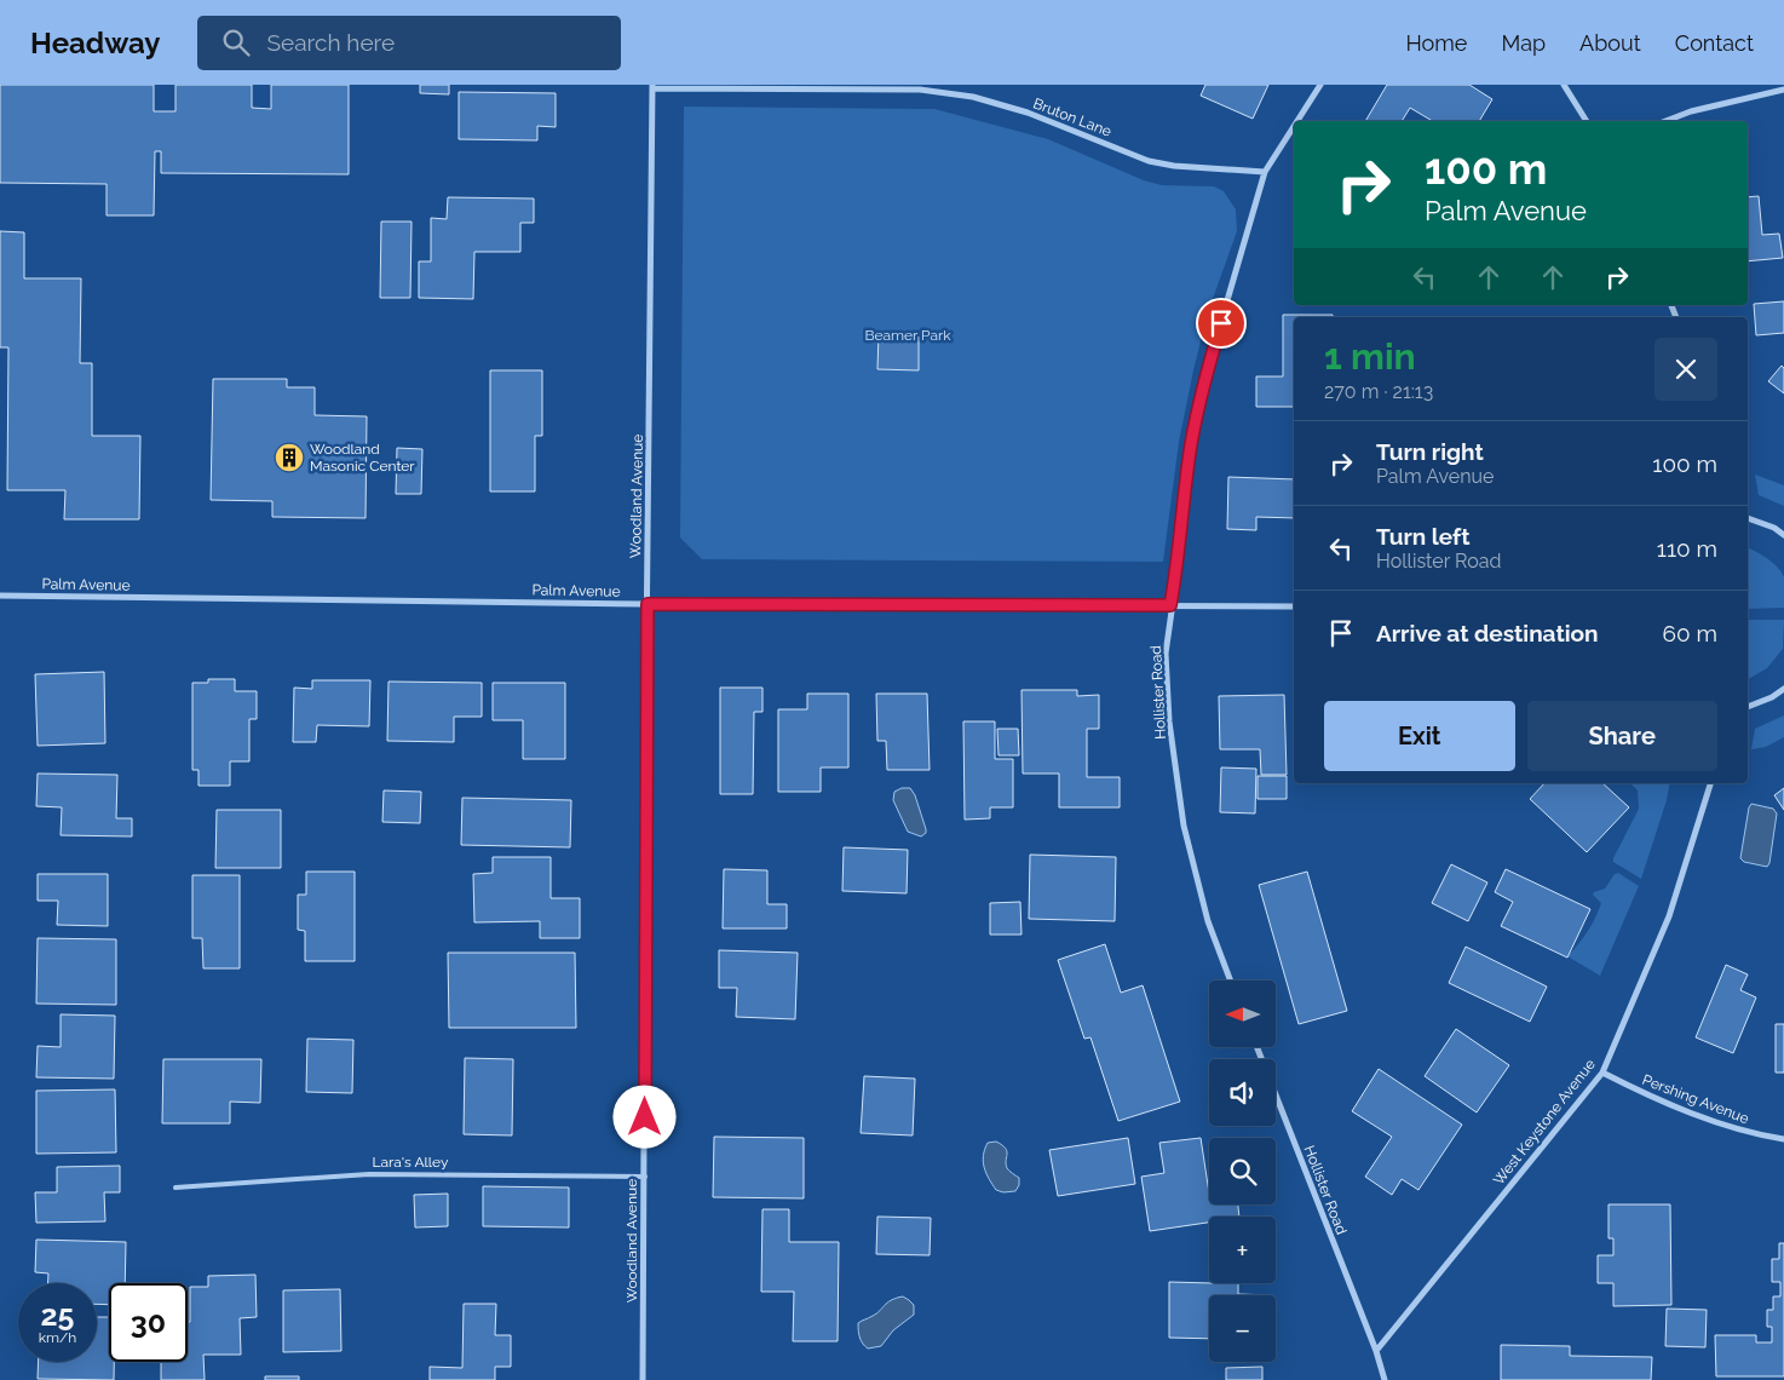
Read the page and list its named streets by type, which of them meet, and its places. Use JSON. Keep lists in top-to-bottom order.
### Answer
{
  "streets": {
    "street": [
      "Bruton Lane",
      "Woodland Avenue",
      "Palm Avenue",
      "Hollister Road",
      "Pershing Avenue",
      "West Keystone Avenue"
    ],
    "lane": ["Lara's Alley"]
  },
  "crossings": [
    ["Bruton Lane", "Woodland Avenue"],
    ["Bruton Lane", "Hollister Road"],
    ["Woodland Avenue", "Palm Avenue"],
    ["Woodland Avenue", "Lara's Alley"],
    ["Palm Avenue", "Hollister Road"],
    ["Hollister Road", "West Keystone Avenue"],
    ["Pershing Avenue", "West Keystone Avenue"]
  ],
  "parks": ["Beamer Park"],
  "places": {
    "building": ["Woodland Masonic Center"]
  },
  "north": "left",
  "page": {
    "header": "Headway",
    "search": "Search here",
    "nav": [
      "Home",
      "Map",
      "About",
      "Contact"
    ],
    "turn": ["100 m", "Palm Avenue"],
    "heading": ["1 min", "270 m · 21:13"],
    "list": [
      {
        "name": "Turn right",
        "note": "Palm Avenue",
        "value": "100 m"
      },
      {
        "name": "Turn left",
        "note": "Hollister Road",
        "value": "110 m"
      },
      {
        "name": "Arrive at destination",
        "value": "60 m"
      }
    ],
    "buttons": ["Exit", "Share"],
    "map_buttons": ["+", "−"],
    "speed": "25 km/h",
    "limit": "30"
  }
}
